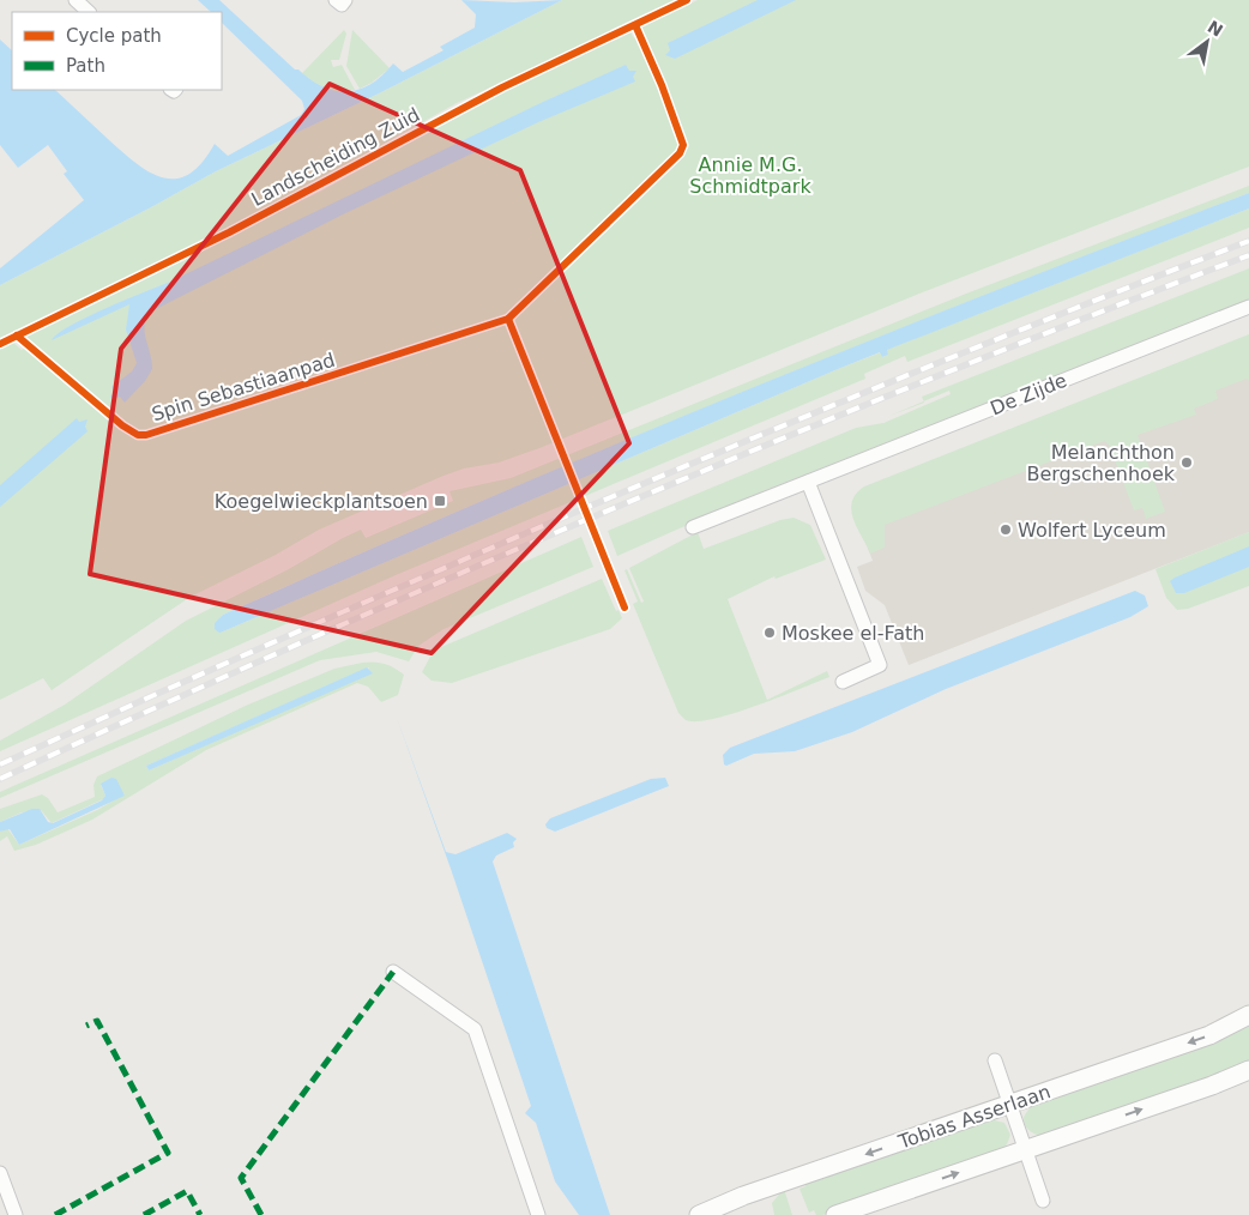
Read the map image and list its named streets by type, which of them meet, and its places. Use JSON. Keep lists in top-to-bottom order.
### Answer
{
  "streets": {
    "street": ["De Zijde", "Tobias Asserlaan"],
    "cycle path": ["Landscheiding Zuid", "Spin Sebastiaanpad"]
  },
  "parks": ["Annie M.G. Schmidtpark"],
  "places": {
    "other": ["Melanchthon Bergschenhoek", "Wolfert Lyceum", "Moskee el-Fath"],
    "transit": ["Koegelwieckplantsoen"]
  },
  "legend": ["Cycle path", "Path"],
  "north": "top right"
}
